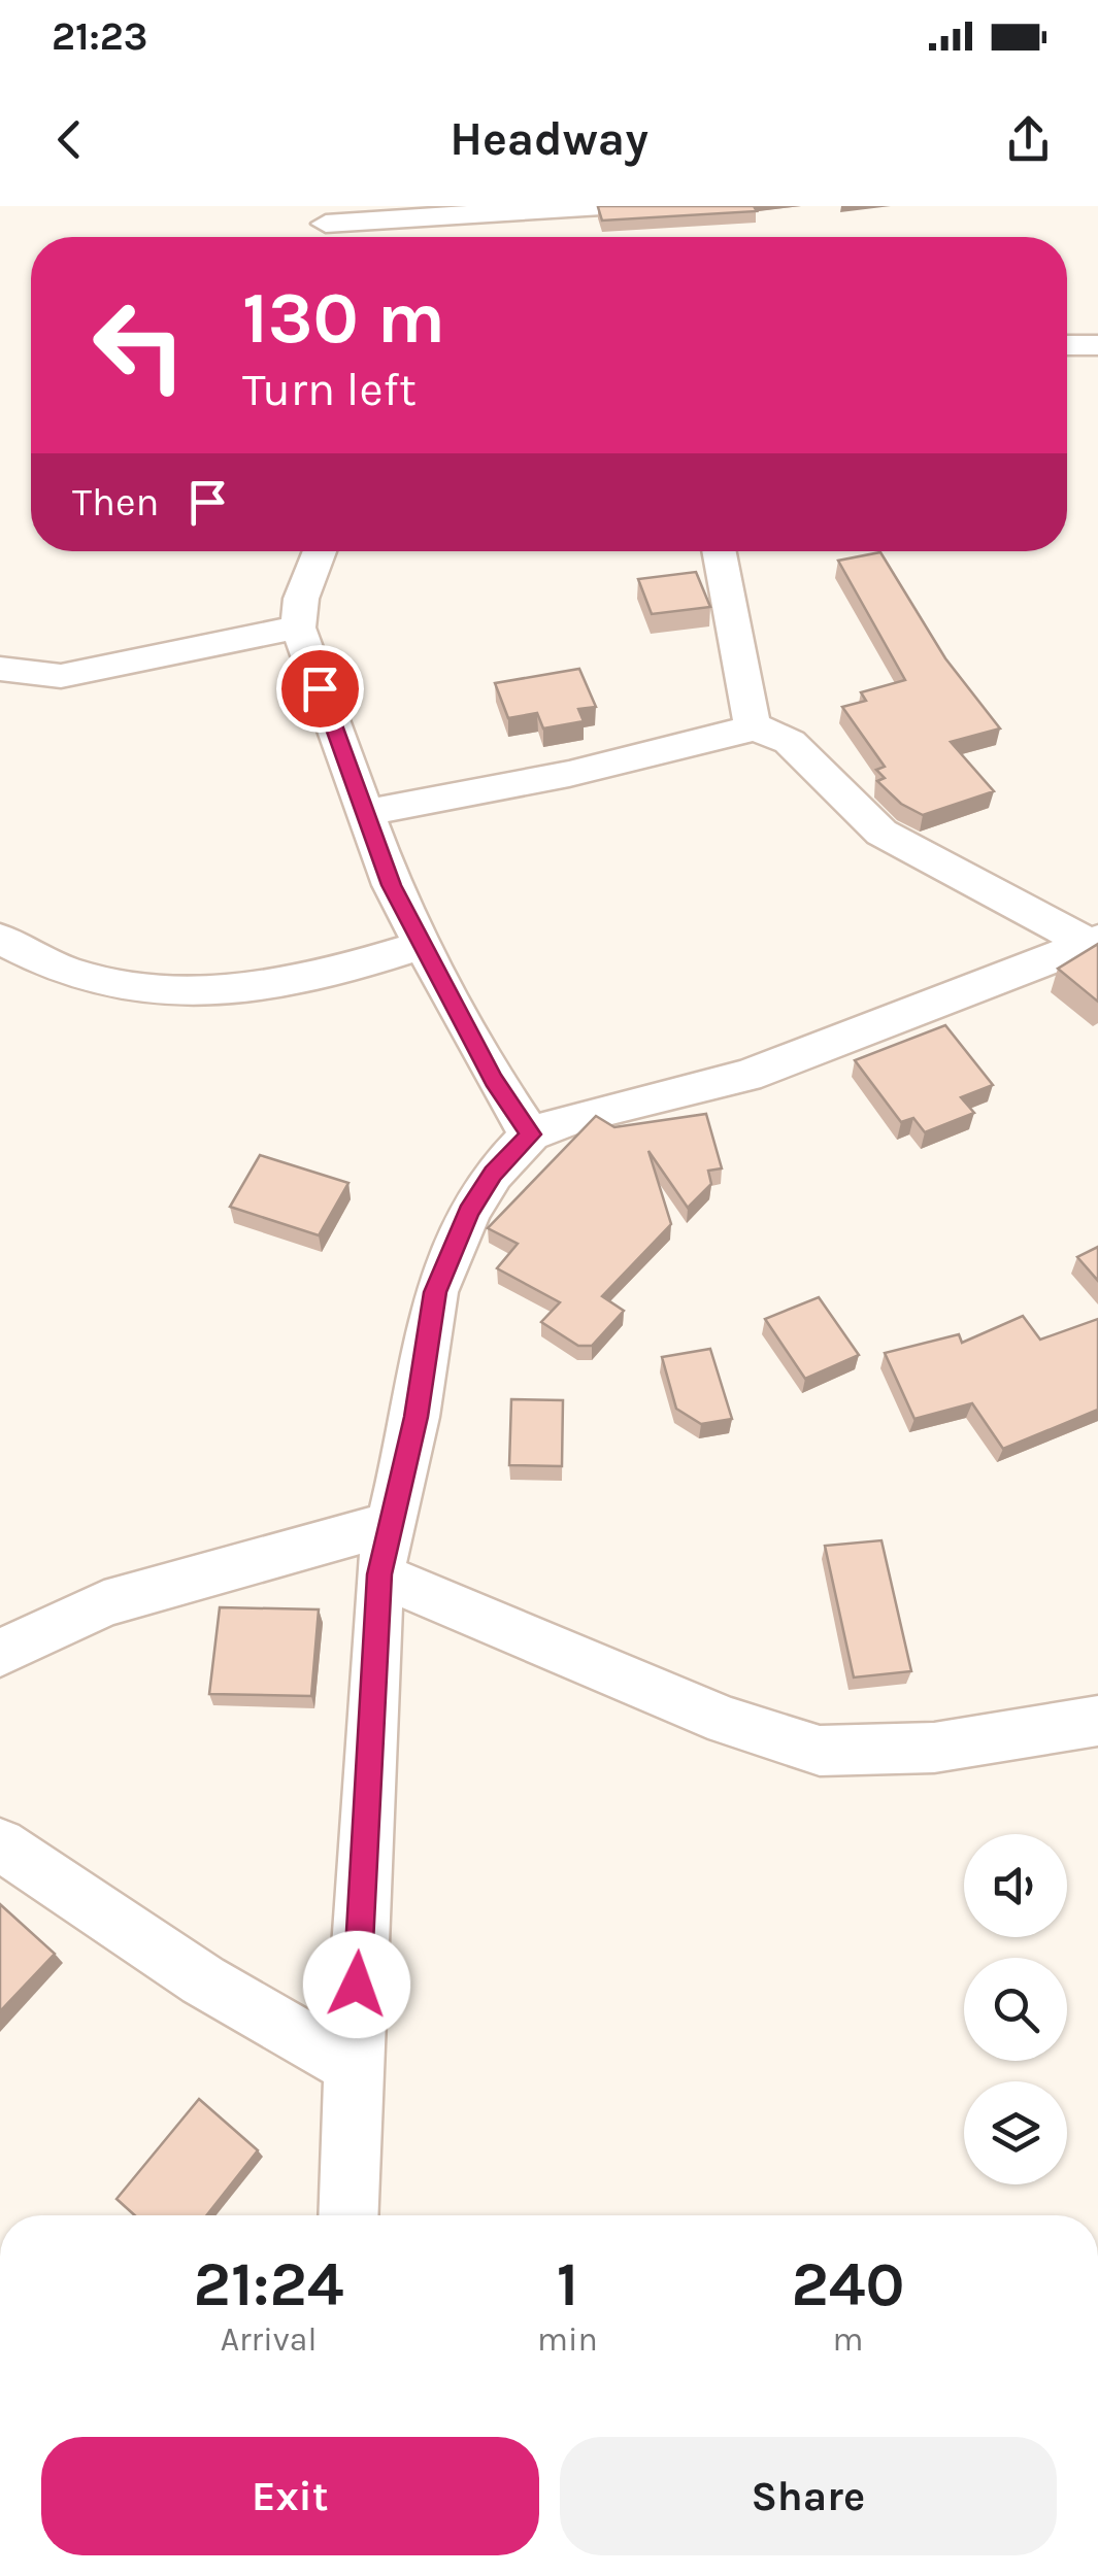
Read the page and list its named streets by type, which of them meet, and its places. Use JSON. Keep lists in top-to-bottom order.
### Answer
{
  "page": {
    "status": "21:23",
    "header": "Headway",
    "turn": ["130 m", "Turn left"],
    "then": "Then",
    "eta": [
      "21:24",
      "Arrival",
      "1",
      "min",
      "240",
      "m"
    ],
    "buttons": ["Exit", "Share"]
  }
}
